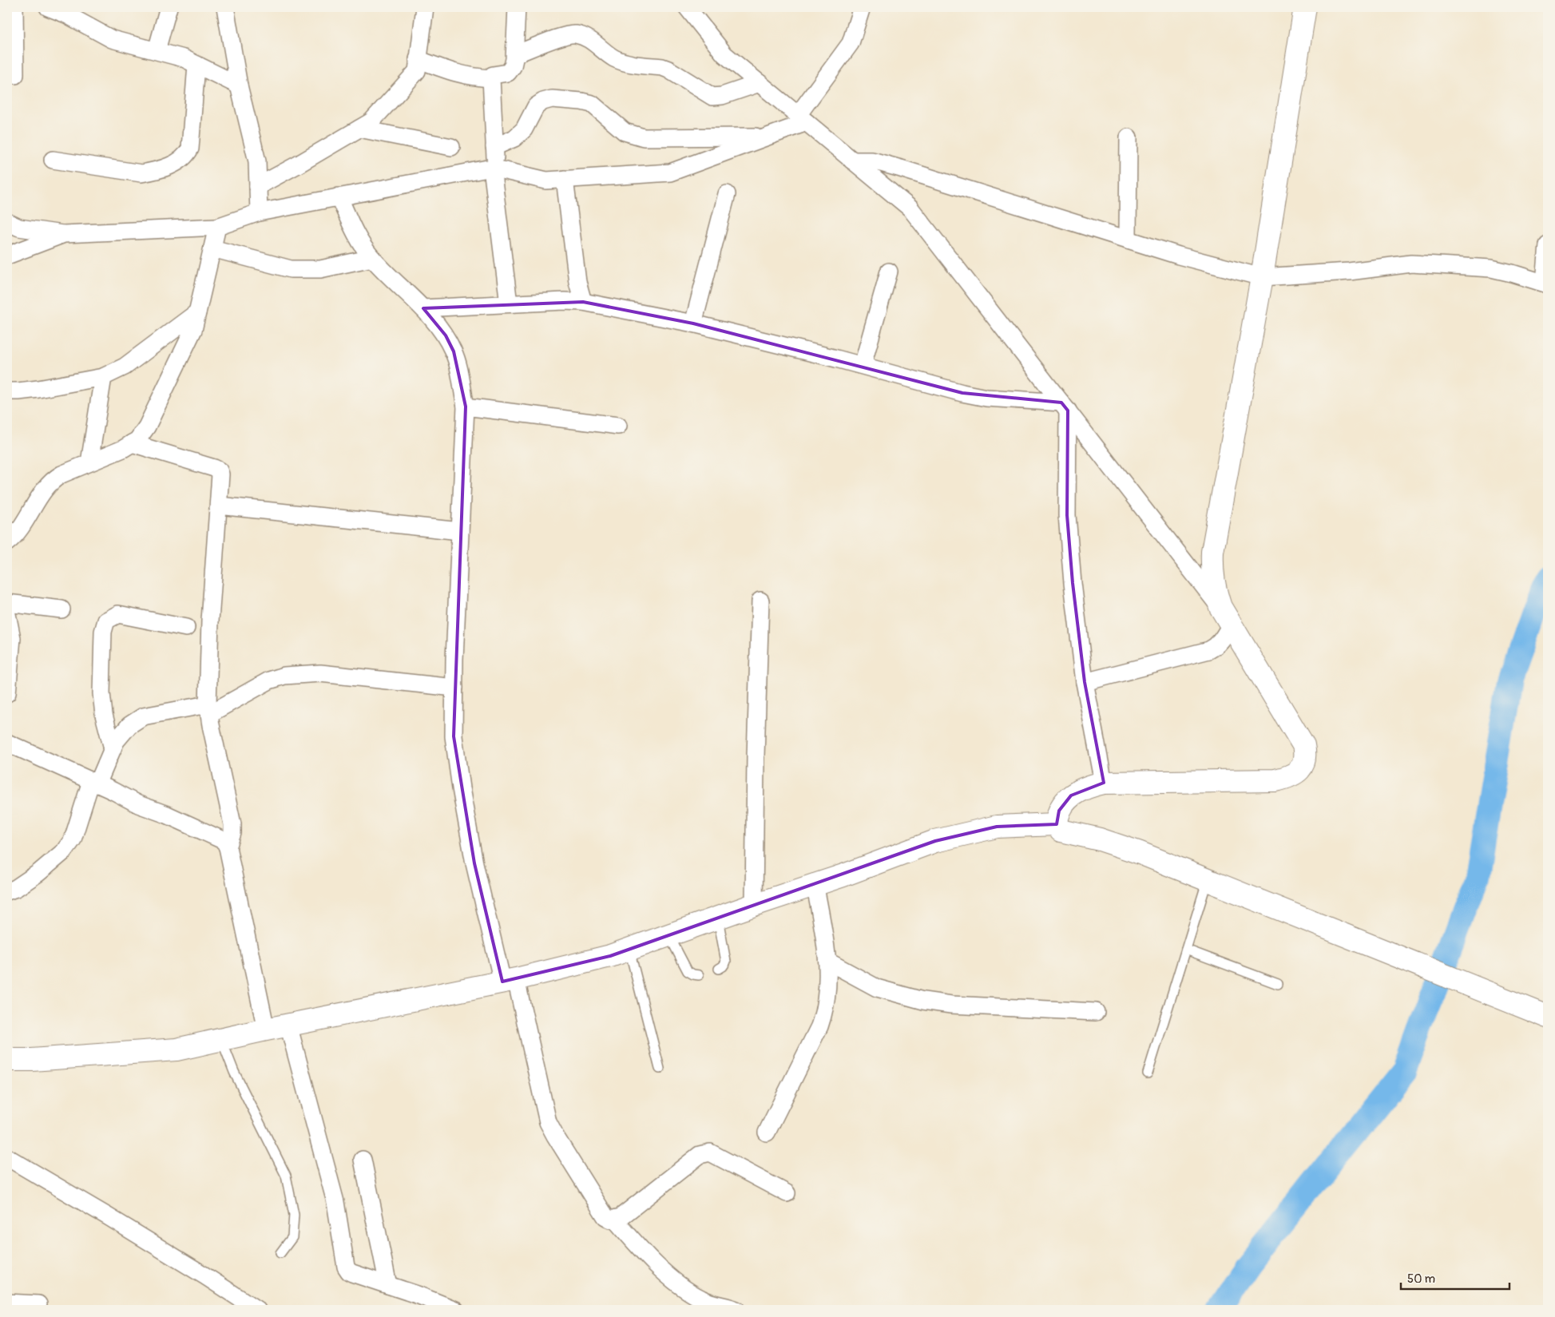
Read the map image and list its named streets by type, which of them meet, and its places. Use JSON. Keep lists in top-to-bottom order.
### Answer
{
  "scale_bar": "50 m"
}
